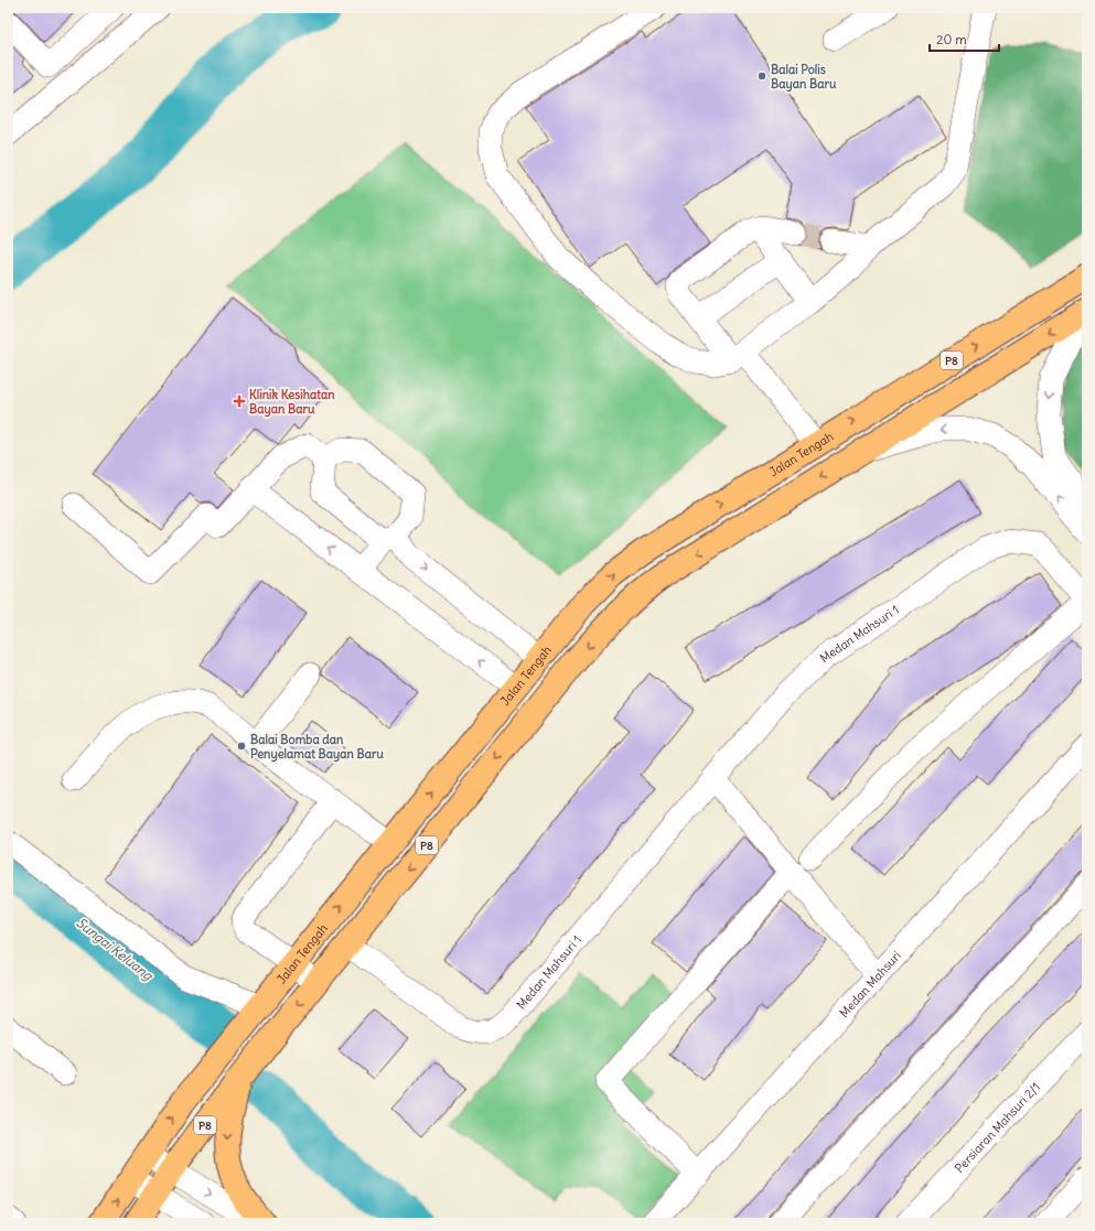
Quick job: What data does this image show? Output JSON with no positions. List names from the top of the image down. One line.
{"streets":{"main road":["P8","Jalan Tengah"],"street":["Medan Mahsuri 1","Medan Mahsuri","Persiaran Mahsuri 2/1"]},"crossings":[["P8","Medan Mahsuri 1"]],"water":["Sungai Keluang"],"places":{"other":["Balai Polis Bayan Baru","Balai Bomba dan Penyelamat Bayan Baru"],"health":["Klinik Kesihatan Bayan Baru"]},"scale_bar":"20 m"}
